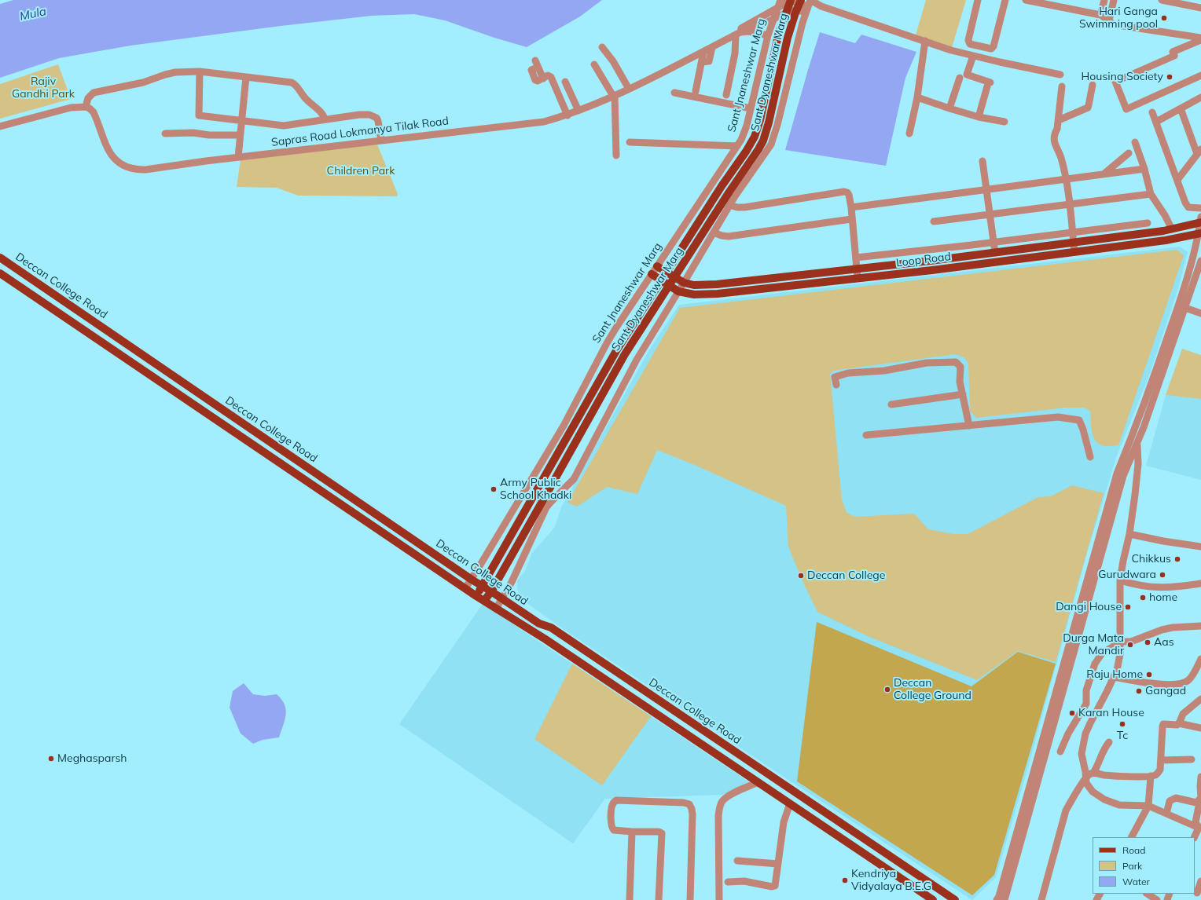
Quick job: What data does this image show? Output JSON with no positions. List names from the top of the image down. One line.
{"streets":{"main road":["Sant Dyaneshwar Marg","Loop Road","Deccan College Road"],"street":["Sant Jnaneshwar Marg","Sapras Road Lokmanya Tilak Road"]},"crossings":[["Sant Dyaneshwar Marg","Sapras Road Lokmanya Tilak Road"],["Sant Dyaneshwar Marg","Loop Road"],["Sant Dyaneshwar Marg","Deccan College Road"],["Sant Jnaneshwar Marg","Sapras Road Lokmanya Tilak Road"],["Sant Jnaneshwar Marg","Loop Road"],["Sant Jnaneshwar Marg","Deccan College Road"]],"water":["Mula"],"parks":["Rajiv Gandhi Park","Children Park"],"places":["Hari Ganga Swimming pool","Housing Society","Army Public School Khadki","Chikkus","Gurudwara","Deccan College","home","Dangi House","Aas","Durga Mata Mandir","Raju Home","Deccan College Ground","Gangad","Karan House","Tc","Meghasparsh","Kendriya Vidyalaya B.E.G"],"legend":["Road","Park","Water"]}
